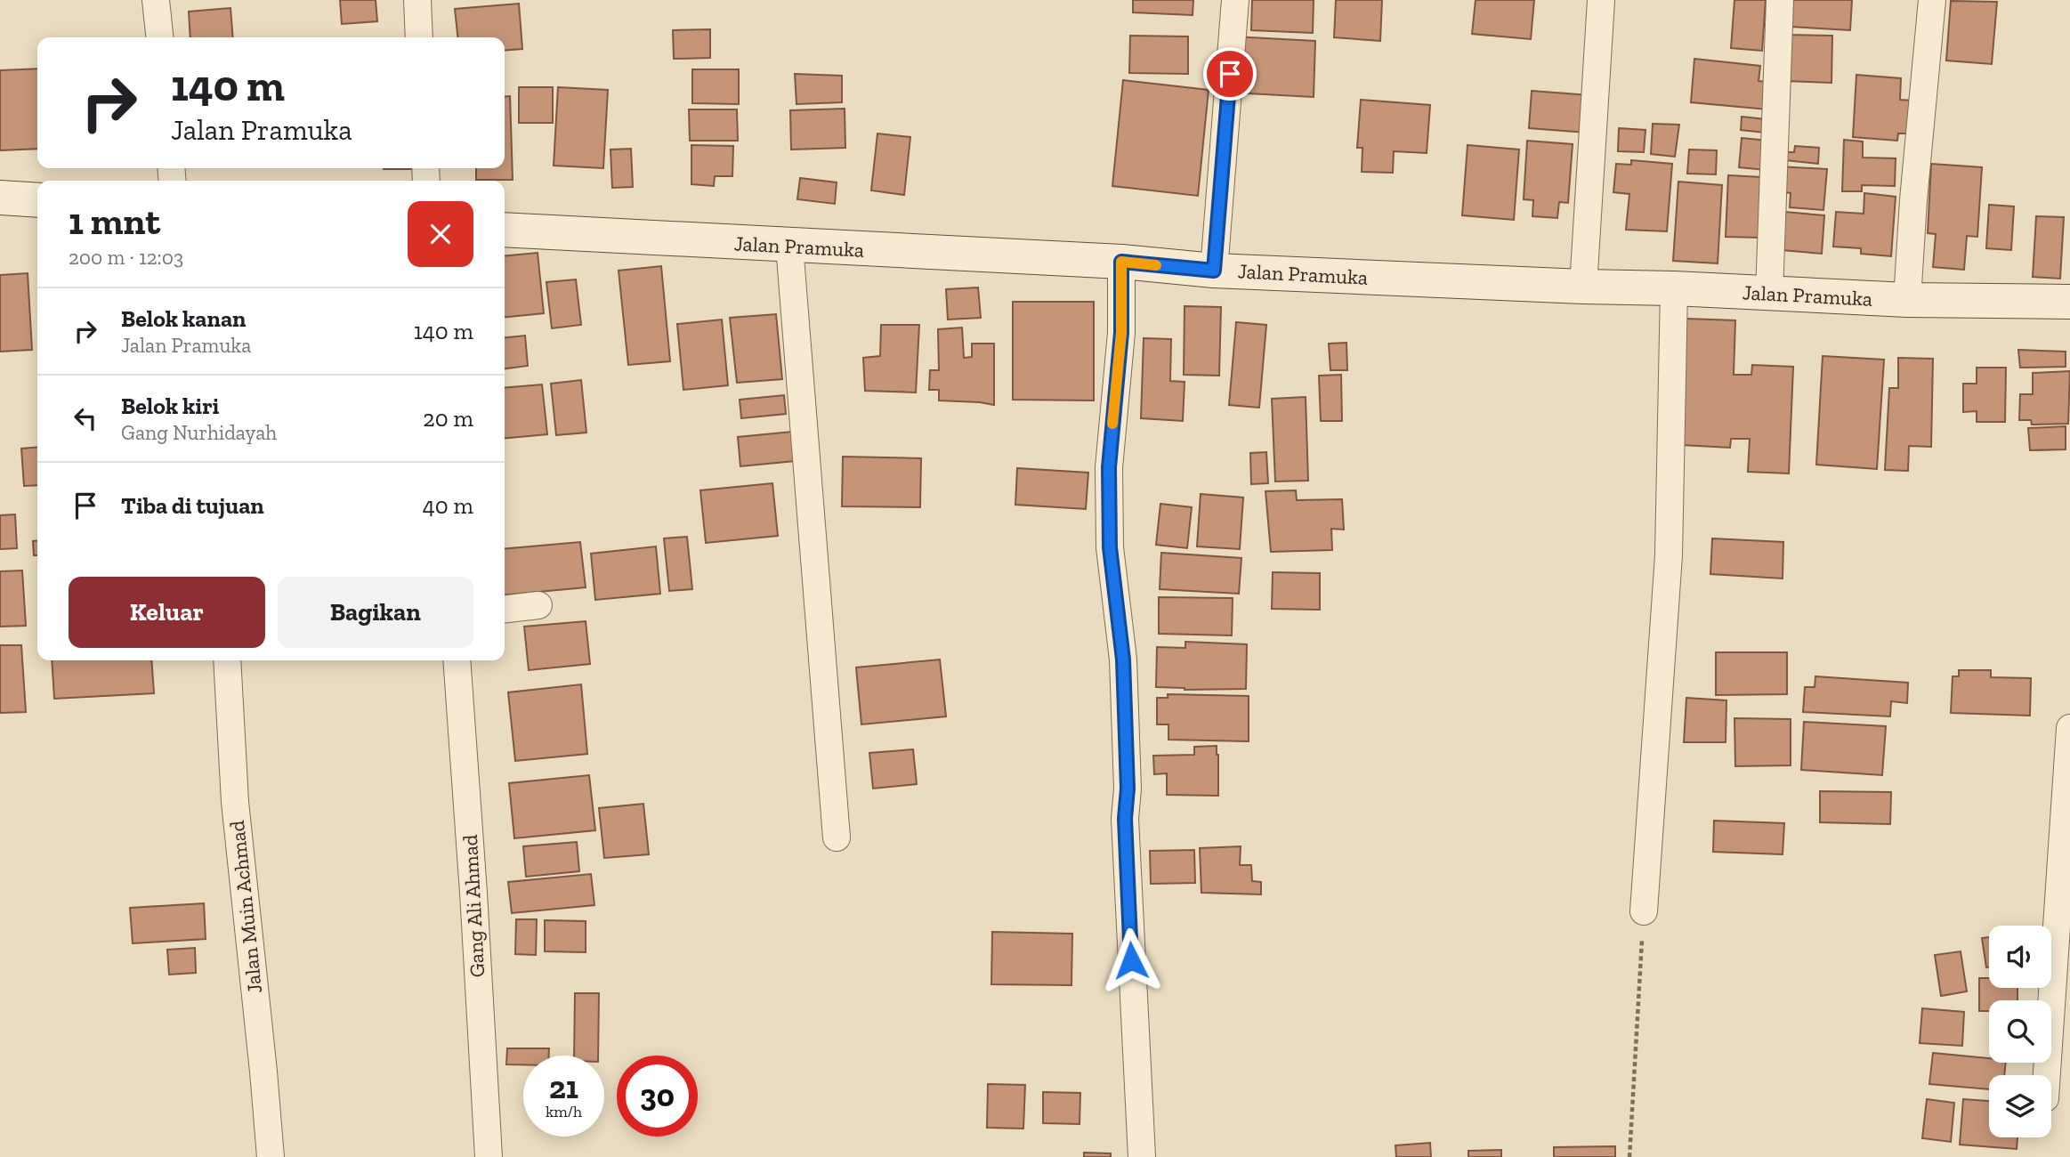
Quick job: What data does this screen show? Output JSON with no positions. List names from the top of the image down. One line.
{"streets":{"street":["Jalan Pramuka","Gang Ali Ahmad","Jalan Muin Achmad"]},"page":{"turn":["140 m","Jalan Pramuka"],"heading":["1 mnt","200 m · 12:03"],"list":[{"name":"Belok kanan","note":"Jalan Pramuka","value":"140 m"},{"name":"Belok kiri","note":"Gang Nurhidayah","value":"20 m"},{"name":"Tiba di tujuan","value":"40 m"}],"buttons":["Keluar","Bagikan"],"speed":"21 km/h","limit":"30"}}
